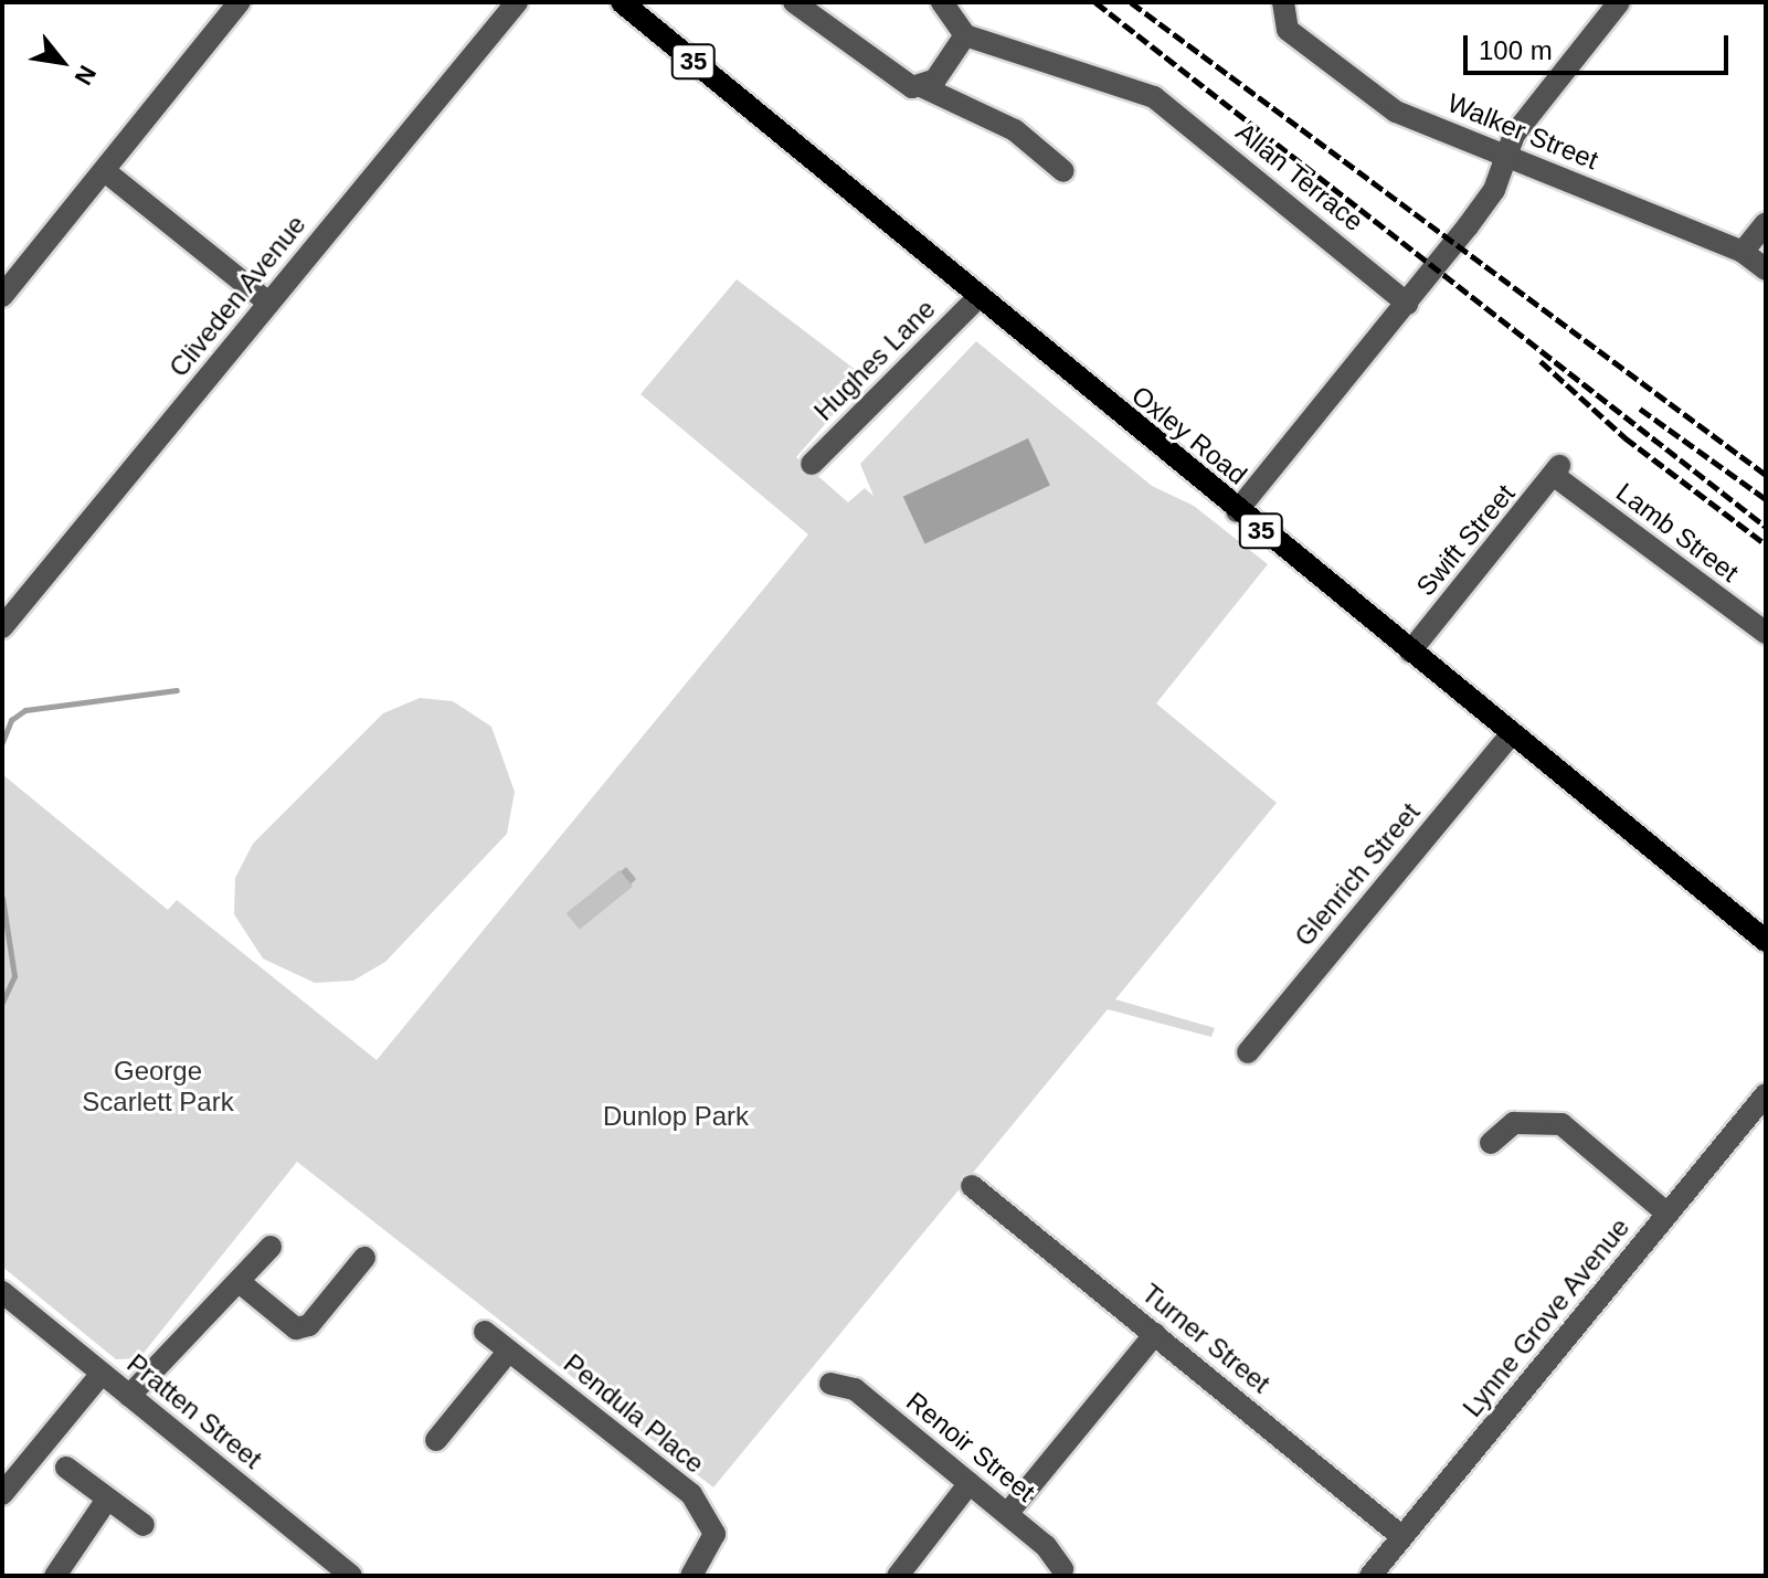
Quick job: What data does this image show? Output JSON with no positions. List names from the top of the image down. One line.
{"streets":{"main road":["35","Oxley Road"],"street":["Walker Street","Allan Terrace","Cliveden Avenue","Hughes Lane","Lamb Street","Swift Street","Glenrich Street","Lynne Grove Avenue","Turner Street","Pratten Street","Pendula Place","Renoir Street"]},"crossings":[["Hughes Lane","Oxley Road"],["Oxley Road","Swift Street"],["Oxley Road","Glenrich Street"],["Lamb Street","Swift Street"],["Lynne Grove Avenue","Turner Street"]],"parks":["George Scarlett Park","Dunlop Park"],"scale_bar":"100 m","north":"bottom right"}
